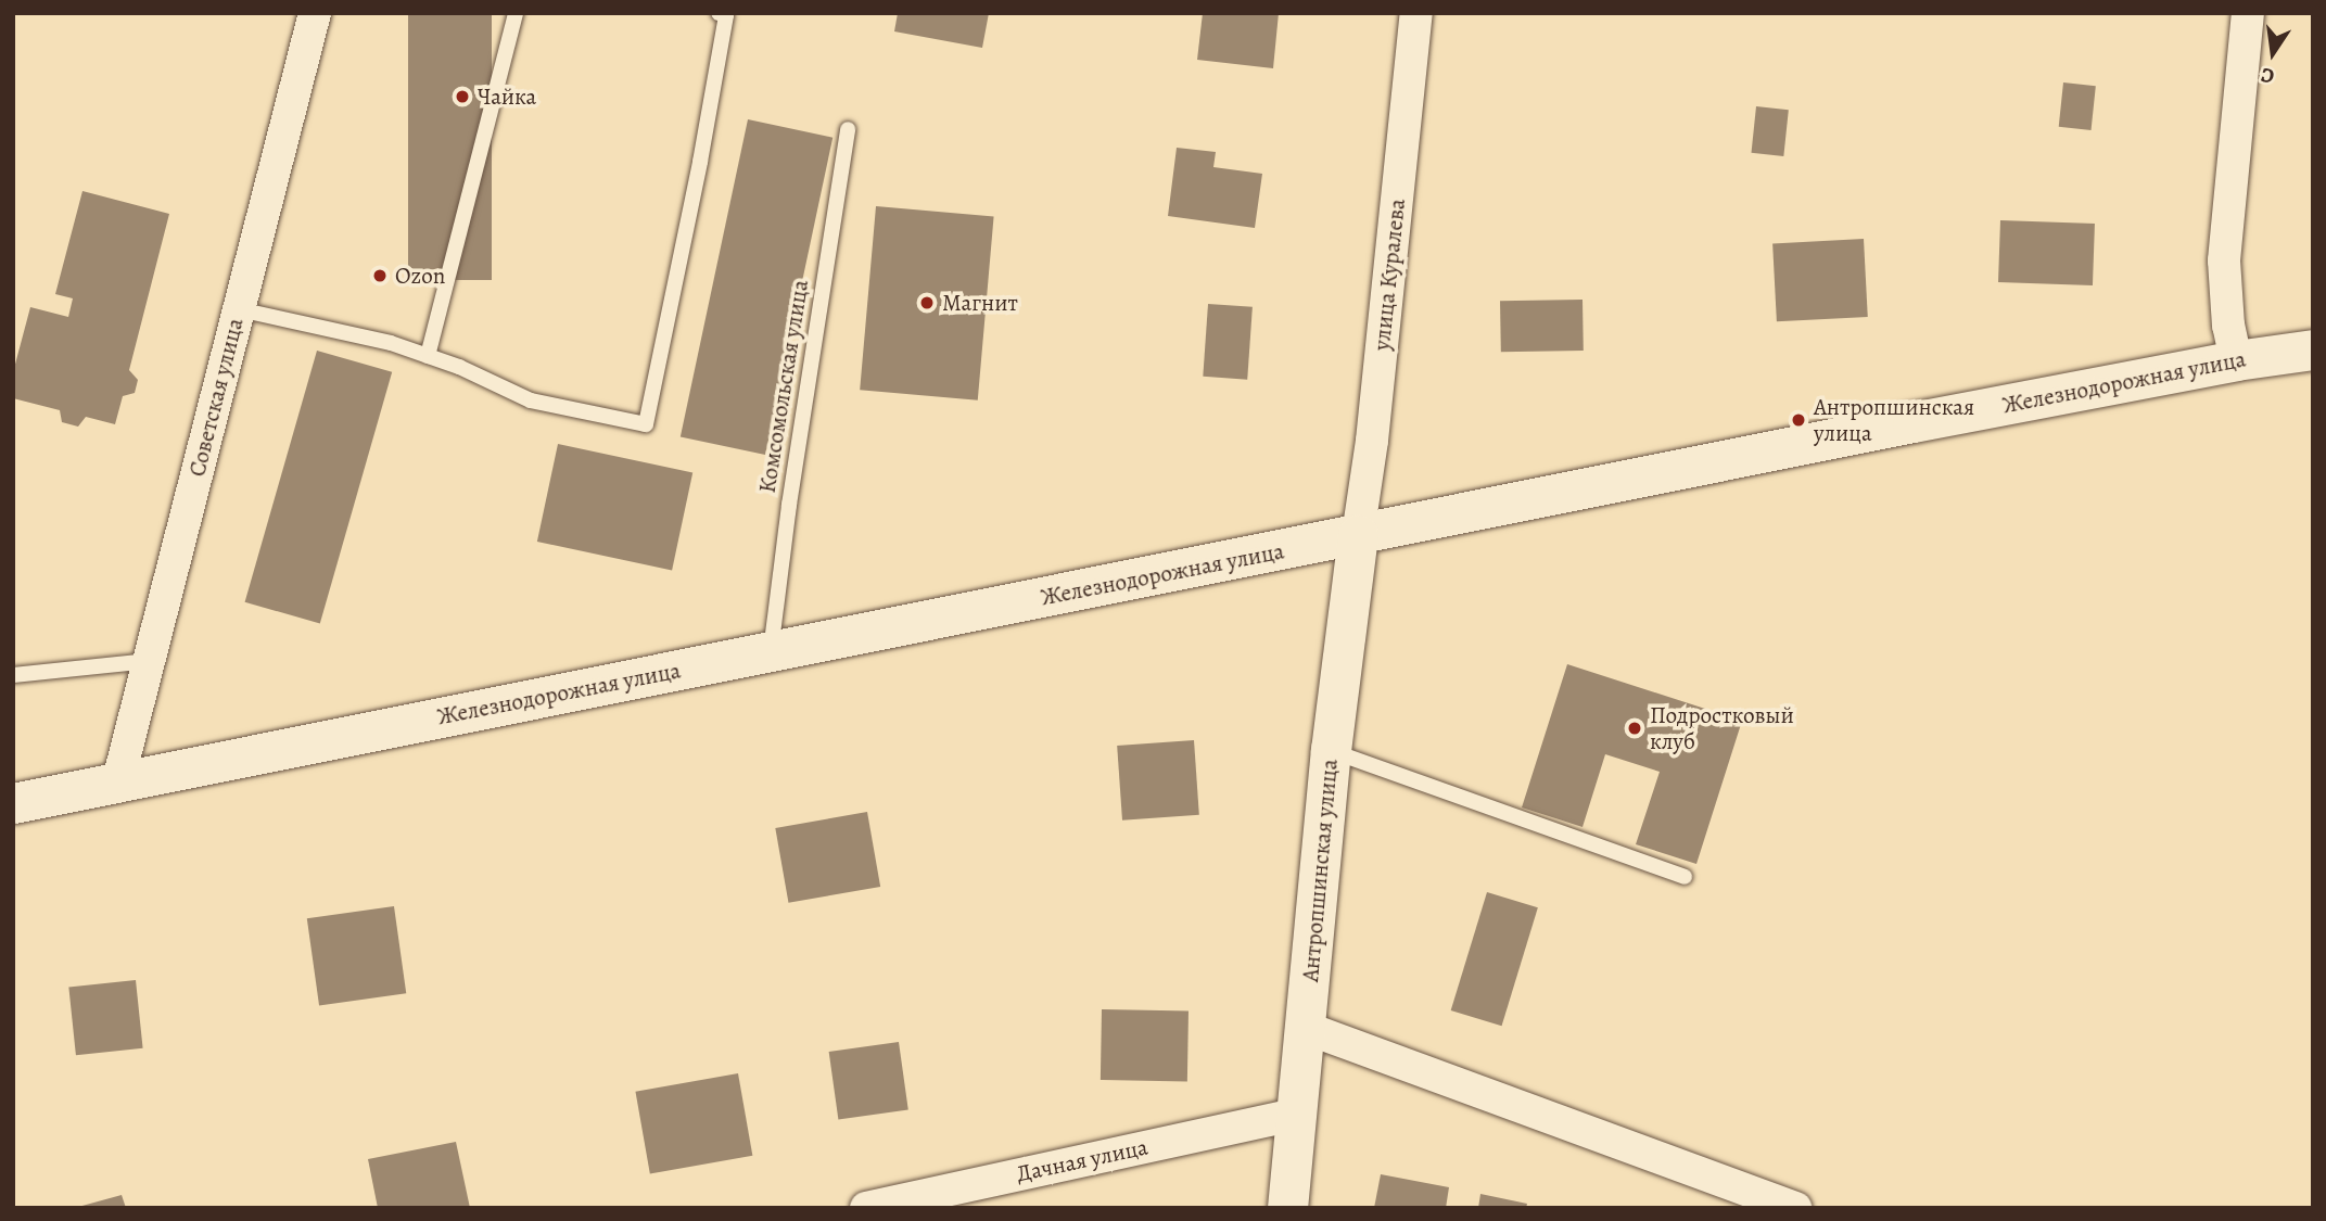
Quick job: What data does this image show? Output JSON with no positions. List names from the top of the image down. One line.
{"streets":{"street":["улица Куралева","Железнодорожная улица","Советская улица","Антропшинская улица","Дачная улица"],"lane":["Комсомольская улица"]},"crossings":[["улица Куралева","Железнодорожная улица"],["улица Куралева","Антропшинская улица"],["Железнодорожная улица","Комсомольская улица"],["Железнодорожная улица","Советская улица"],["Железнодорожная улица","Антропшинская улица"],["Антропшинская улица","Дачная улица"]],"places":["Чайка","Ozon","Магнит","Антропшинская улица","Подростковый клуб"],"north":"bottom"}
